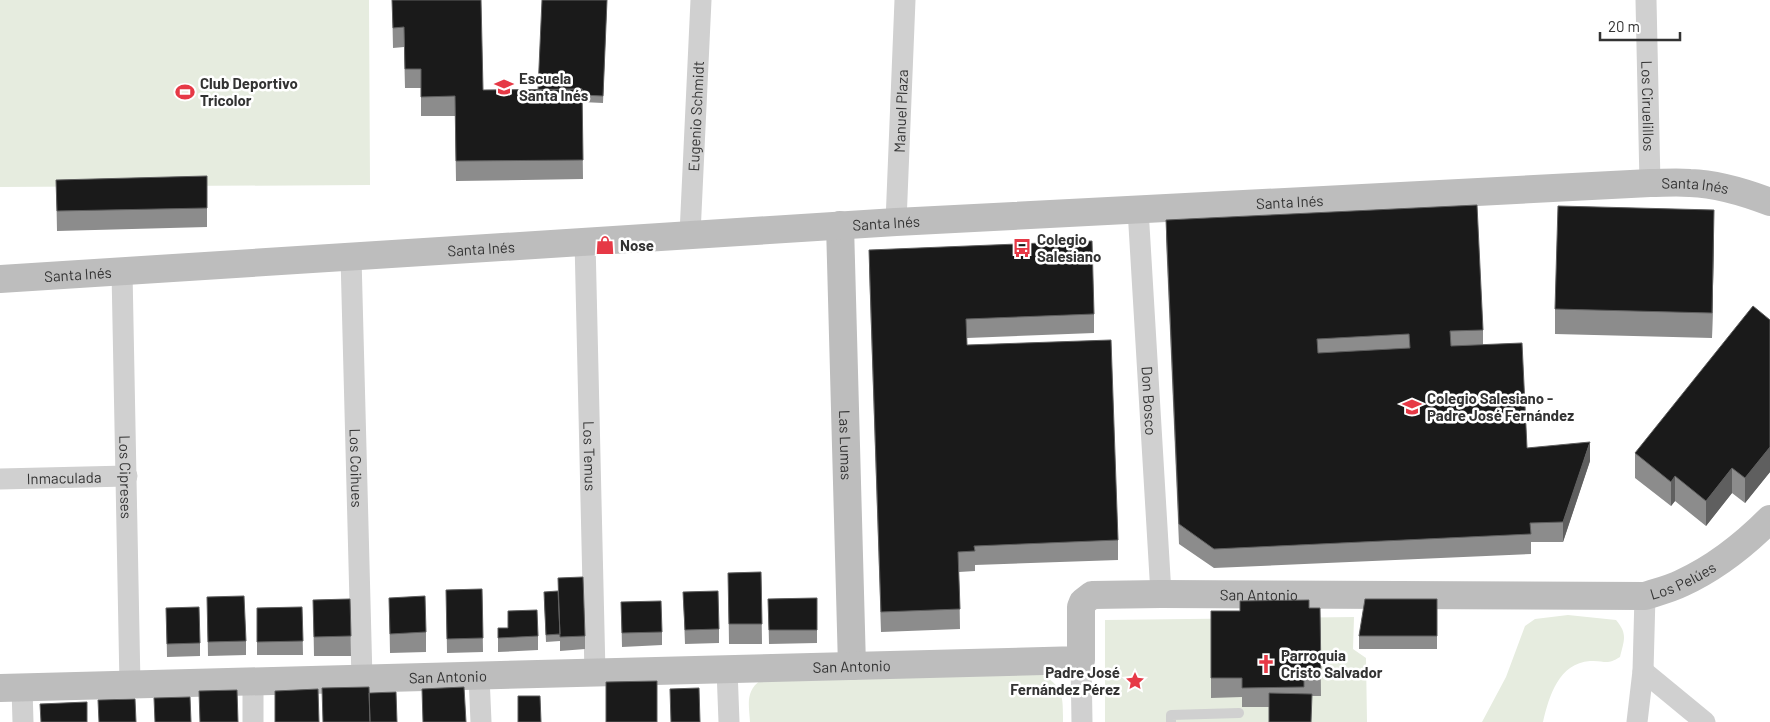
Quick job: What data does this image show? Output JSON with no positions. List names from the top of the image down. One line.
{"streets":{"main road":["Santa Inés","Las Lumas","Los Pelúes","San Antonio"],"street":["Los Ciruelillos","Manuel Plaza","Eugenio Schmidt","Don Bosco","Los Temus","Los Coihues","Inmaculada","Los Cipreses"]},"crossings":[["Los Ciruelillos","Santa Inés"],["Manuel Plaza","Santa Inés"],["Eugenio Schmidt","Santa Inés"],["Santa Inés","Don Bosco"],["Santa Inés","Las Lumas"],["Santa Inés","Los Temus"],["Santa Inés","Los Coihues"],["Santa Inés","Los Cipreses"],["Don Bosco","San Antonio"],["Las Lumas","San Antonio"],["Los Temus","San Antonio"],["Los Coihues","San Antonio"],["Inmaculada","Los Cipreses"],["Los Cipreses","San Antonio"],["Los Pelúes","San Antonio"]],"places":{"school or university":["Escuela Santa Inés","Colegio Salesiano - Padre José Fernández"],"sports":["Club Deportivo Tricolor"],"shop":["Nose"],"bus stop":["Colegio Salesiano"],"church":["Parroquia Cristo Salvador"],"place":["Padre José Fernández Pérez"]},"scale_bar":"20 m"}
